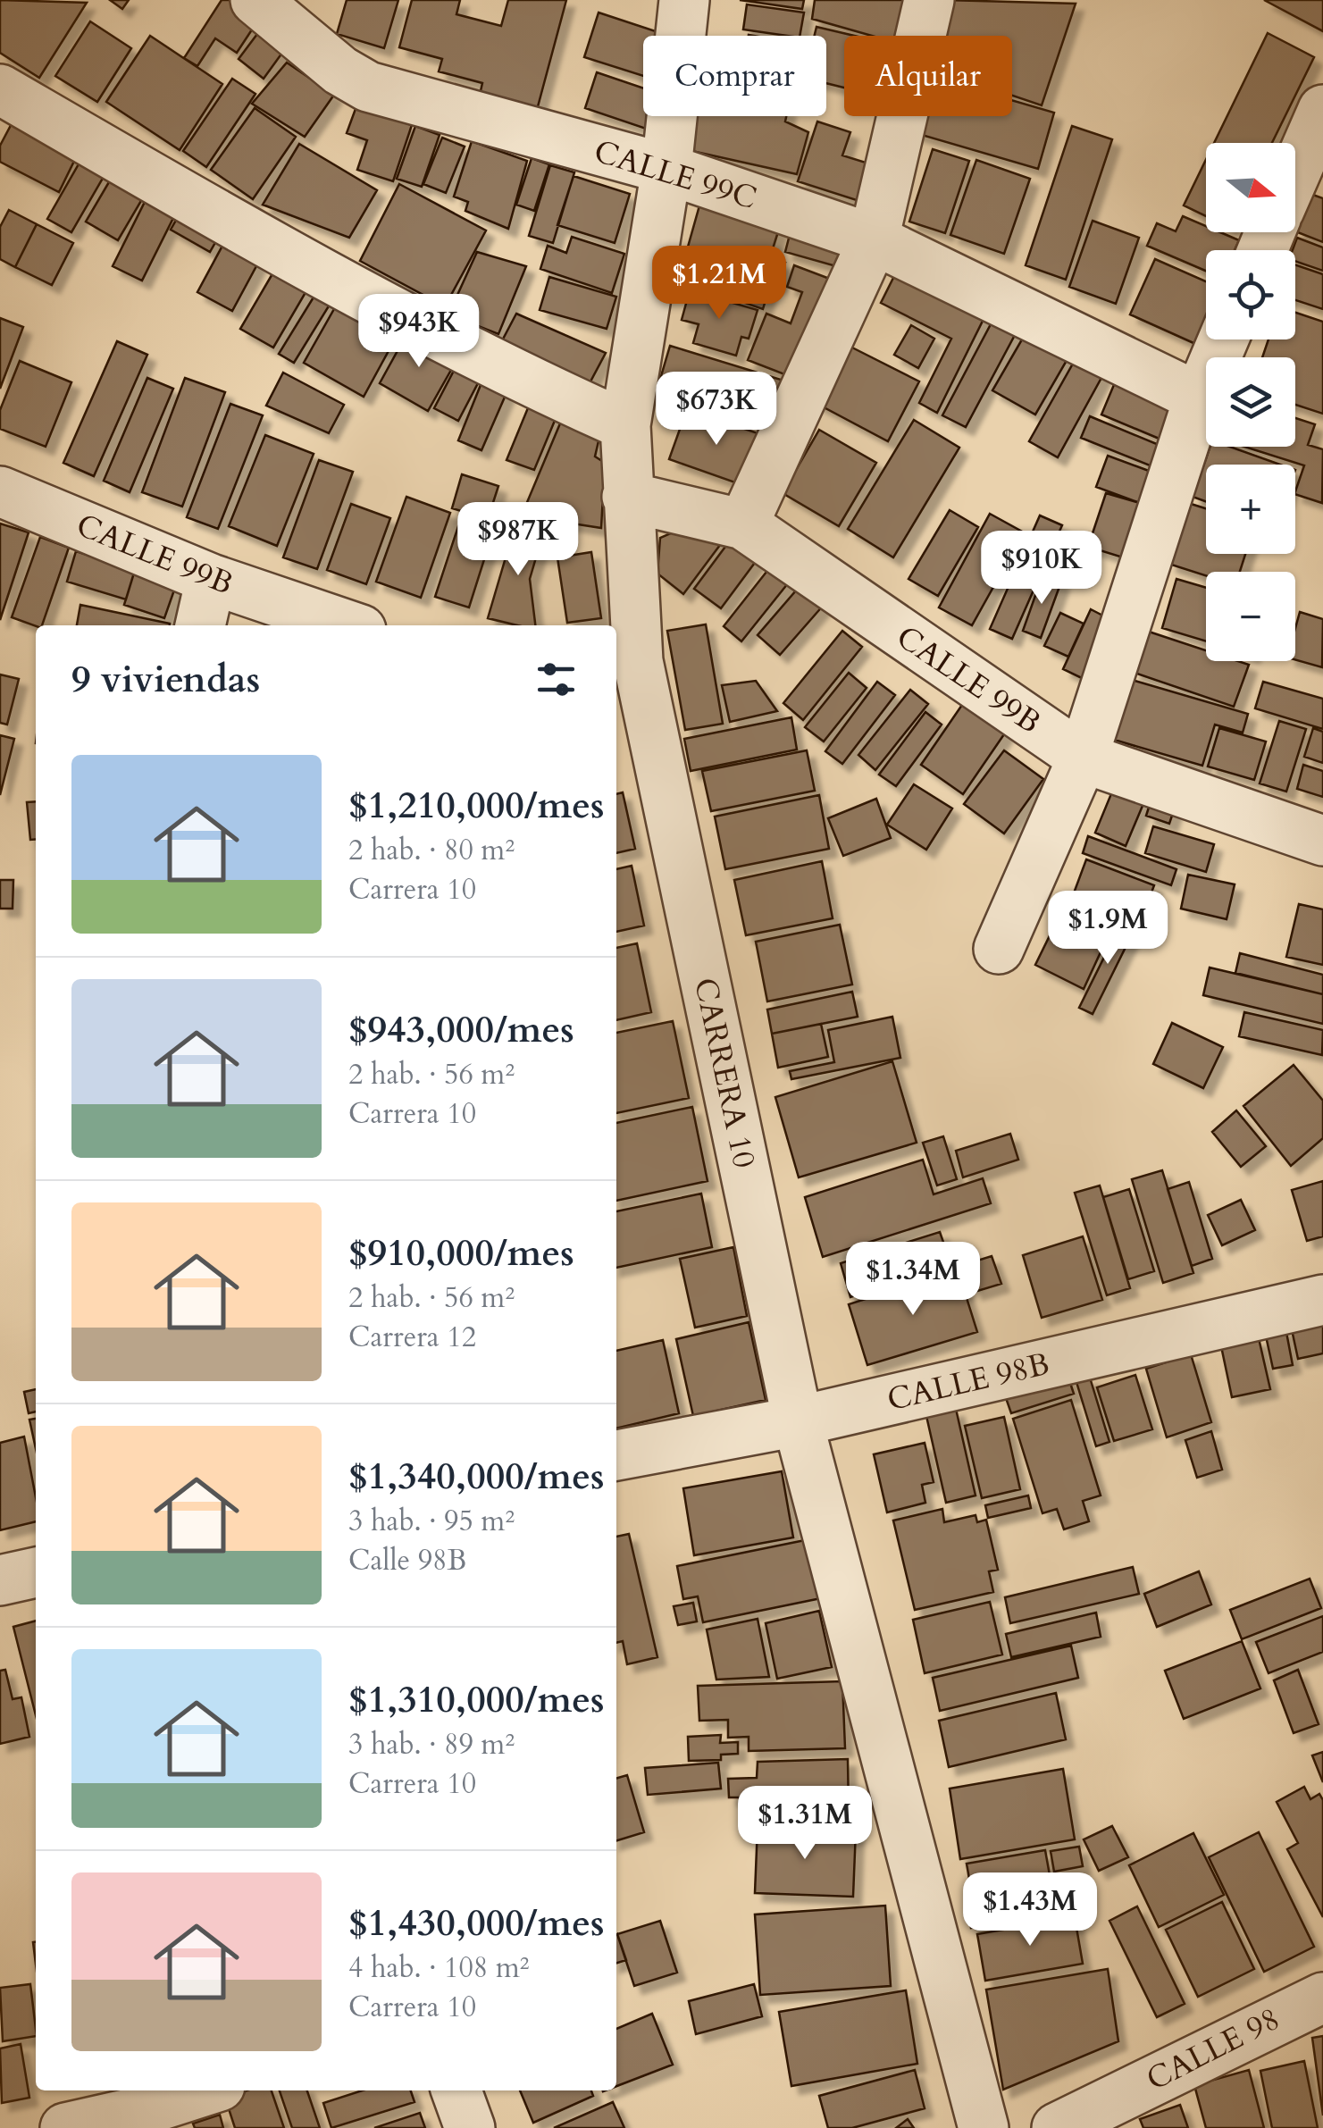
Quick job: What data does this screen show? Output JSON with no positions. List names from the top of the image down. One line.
{"streets":{"street":["CALLE 99C","CALLE 99B","CARRERA 10","CALLE 98B","CALLE 98"]},"crossings":[["CALLE 99C","CARRERA 10"],["CALLE 99B","CARRERA 10"],["CARRERA 10","CALLE 98B"]],"north":"right","page":{"chip":["Comprar","Alquilar"],"map_buttons":["+","−"],"price":["$1.21M","$943K","$673K","$987K","$910K","$1.9M","$1.34M","$1.31M","$1.43M"],"heading":"9 viviendas","list":[{"name":"$1,210,000/mes","note":"2 hab. · 80 m² · Carrera 10"},{"name":"$943,000/mes","note":"2 hab. · 56 m² · Carrera 10"},{"name":"$910,000/mes","note":"2 hab. · 56 m² · Carrera 12"},{"name":"$1,340,000/mes","note":"3 hab. · 95 m² · Calle 98B"},{"name":"$1,310,000/mes","note":"3 hab. · 89 m² · Carrera 10"},{"name":"$1,430,000/mes","note":"4 hab. · 108 m² · Carrera 10"}]}}
